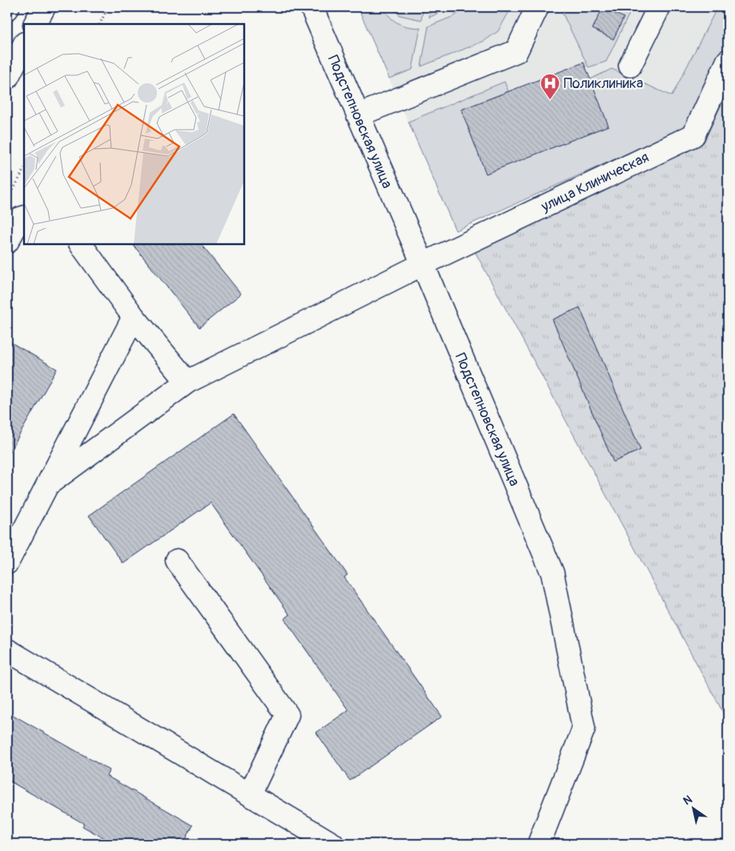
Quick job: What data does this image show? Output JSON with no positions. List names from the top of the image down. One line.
{"streets":{"street":["Подстепновская улица","улица Клиническая"]},"crossings":[["Подстепновская улица","улица Клиническая"]],"places":{"hospital":["Поликлиника"]},"north":"top left"}
